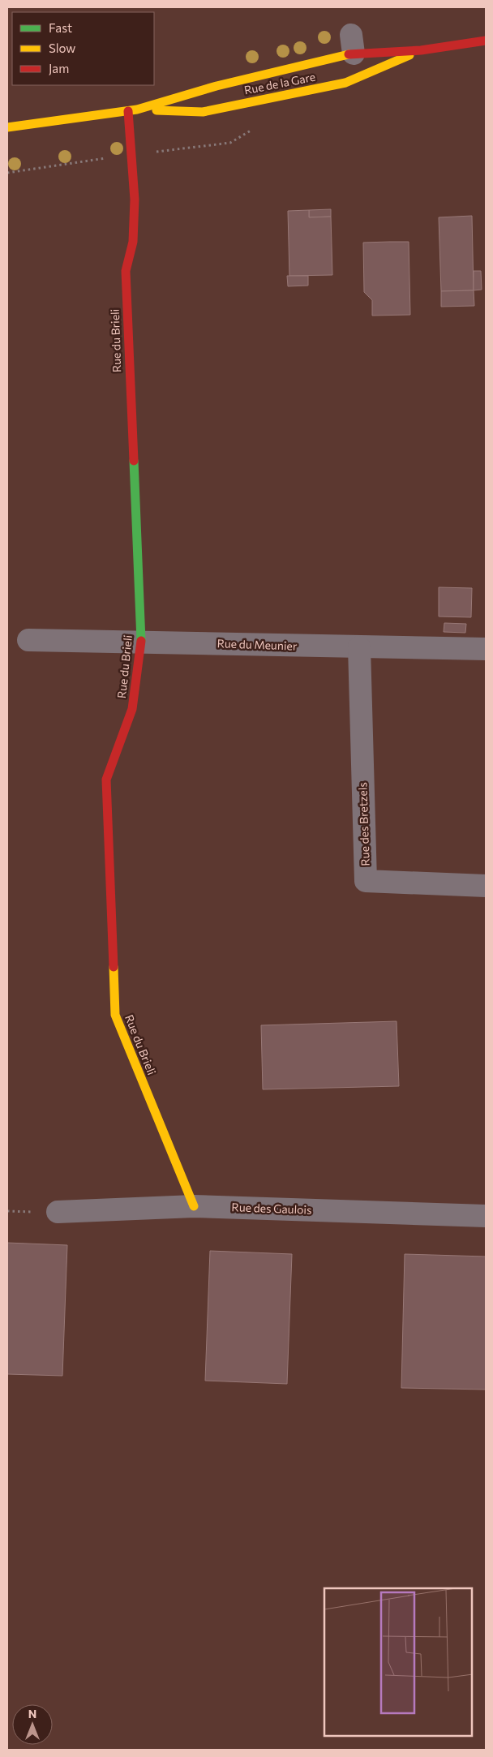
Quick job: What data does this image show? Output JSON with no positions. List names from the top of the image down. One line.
{"streets":{"street":["Rue de la Gare","Rue du Brieli","Rue du Meunier","Rue des Bretzels","Rue des Gaulois"]},"crossings":[["Rue de la Gare","Rue du Brieli"],["Rue du Brieli","Rue du Meunier"],["Rue du Brieli","Rue des Gaulois"],["Rue du Meunier","Rue des Bretzels"]],"legend":["Fast","Slow","Jam"],"north":"top"}
